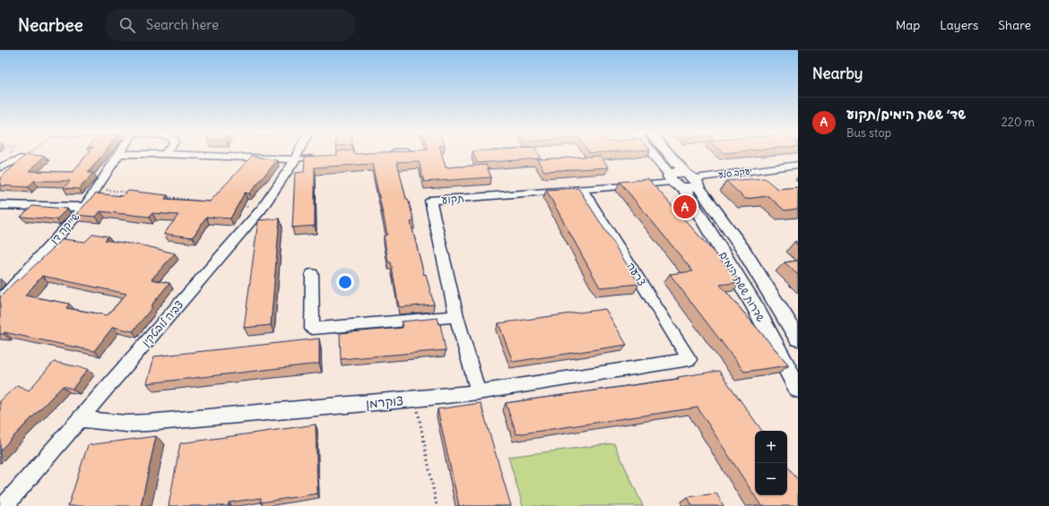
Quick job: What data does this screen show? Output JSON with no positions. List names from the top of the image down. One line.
{"streets":{"street":["יעקב סלע","תקוע","שייקה דן","צרעה","שדרות ששת הימים","צביה לובטקין","צוקרמן"]},"crossings":[["יעקב סלע","תקוע"],["יעקב סלע","שדרות ששת הימים"],["תקוע","צרעה"],["תקוע","שדרות ששת הימים"],["תקוע","צוקרמן"],["צרעה","צוקרמן"],["צביה לובטקין","צוקרמן"]],"page":{"header":"Nearbee","search":"Search here","nav":["Map","Layers","Share"],"heading":"Nearby","list":[{"mark":"A","name":"שד׳ ששת הימים/תקוע","note":"Bus stop","value":"220 m"}],"pins":"A","map_buttons":["+","−"]}}
